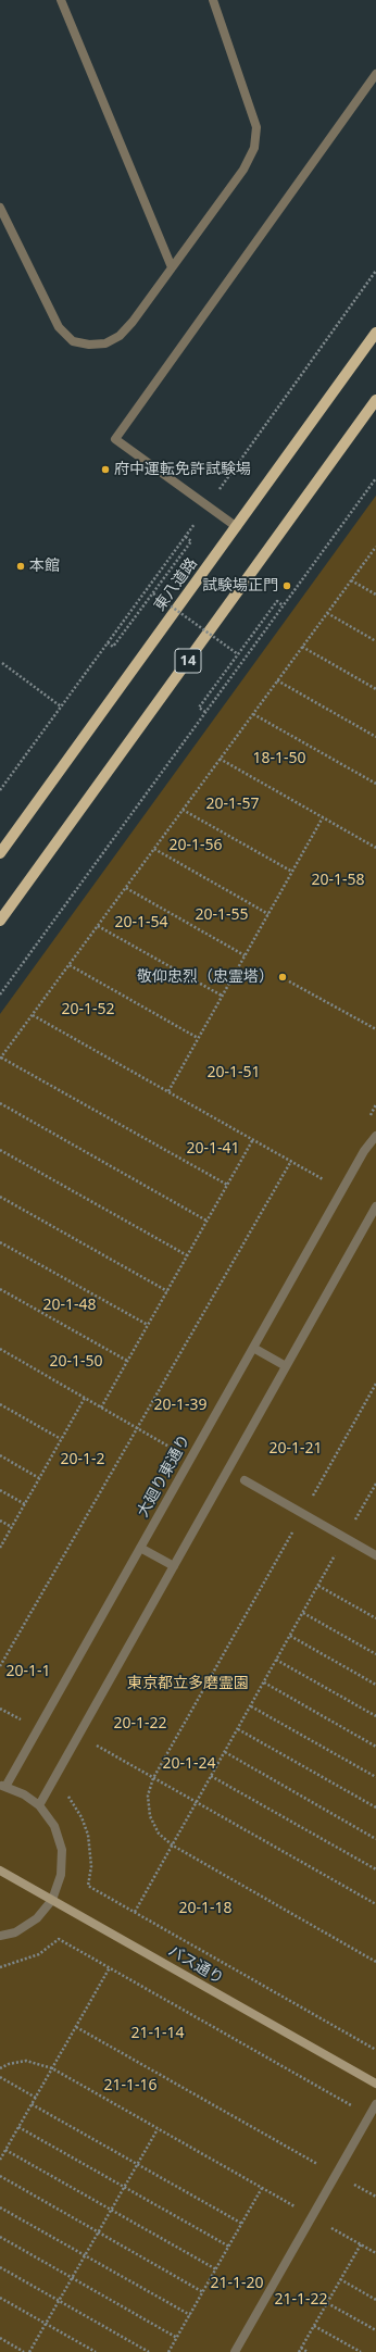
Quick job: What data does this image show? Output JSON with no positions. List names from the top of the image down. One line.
{"streets":{"main road":["東八道路","14"],"street":["バス通り"],"lane":["大廻り東通り"]},"parks":["18-1-50","20-1-57","20-1-56","20-1-58","20-1-55","20-1-54","20-1-52","20-1-51","20-1-41","20-1-48","20-1-50","20-1-39","20-1-21","20-1-2","20-1-1","東京都立多磨霊園","20-1-22","20-1-24","20-1-18","21-1-14","21-1-16","21-1-20","21-1-22"],"places":["府中運転免許試験場","本館","試験場正門","敬仰忠烈（忠霊塔）"]}
